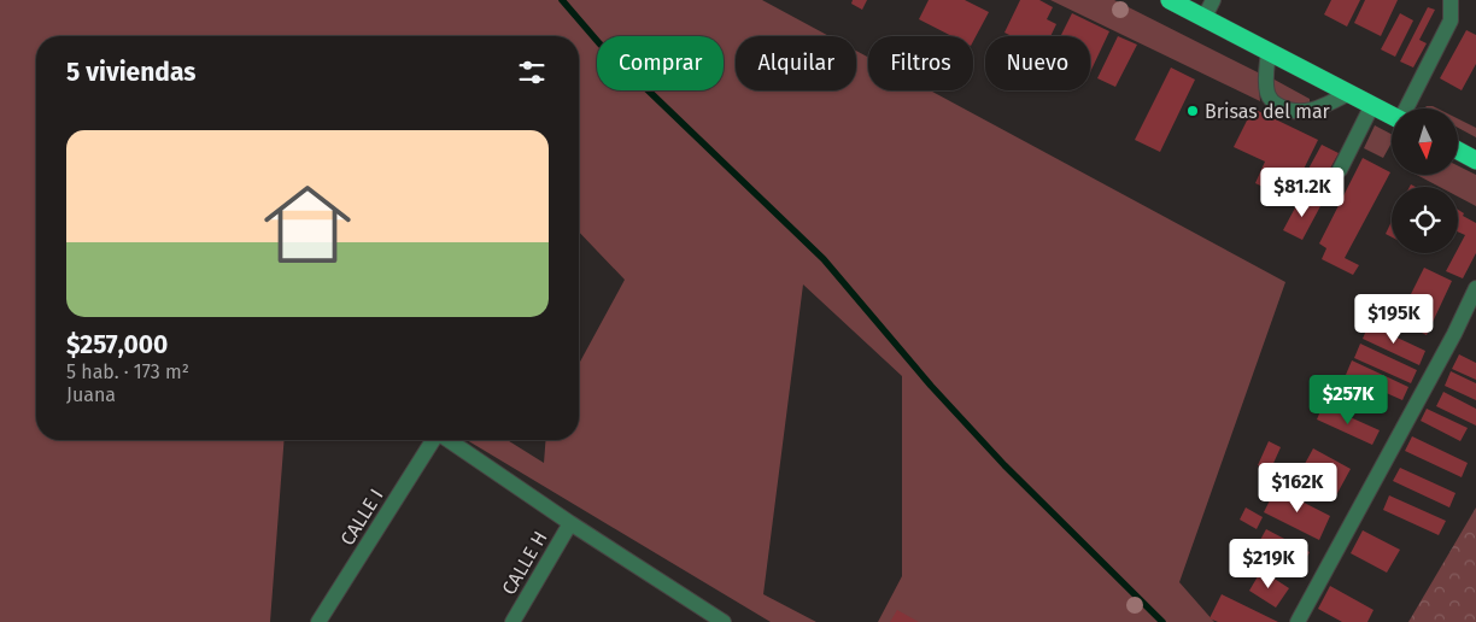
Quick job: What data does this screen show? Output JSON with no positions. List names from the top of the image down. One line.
{"streets":{"street":["CALLE I","CALLE H"]},"places":["Brisas del mar"],"north":"bottom","page":{"chip":["Comprar","Alquilar","Filtros","Nuevo"],"heading":"5 viviendas","list":[{"name":"$257,000","note":"5 hab. · 173 m² · Juana"}],"price":["$81.2K","$195K","$257K","$162K","$219K"]}}
